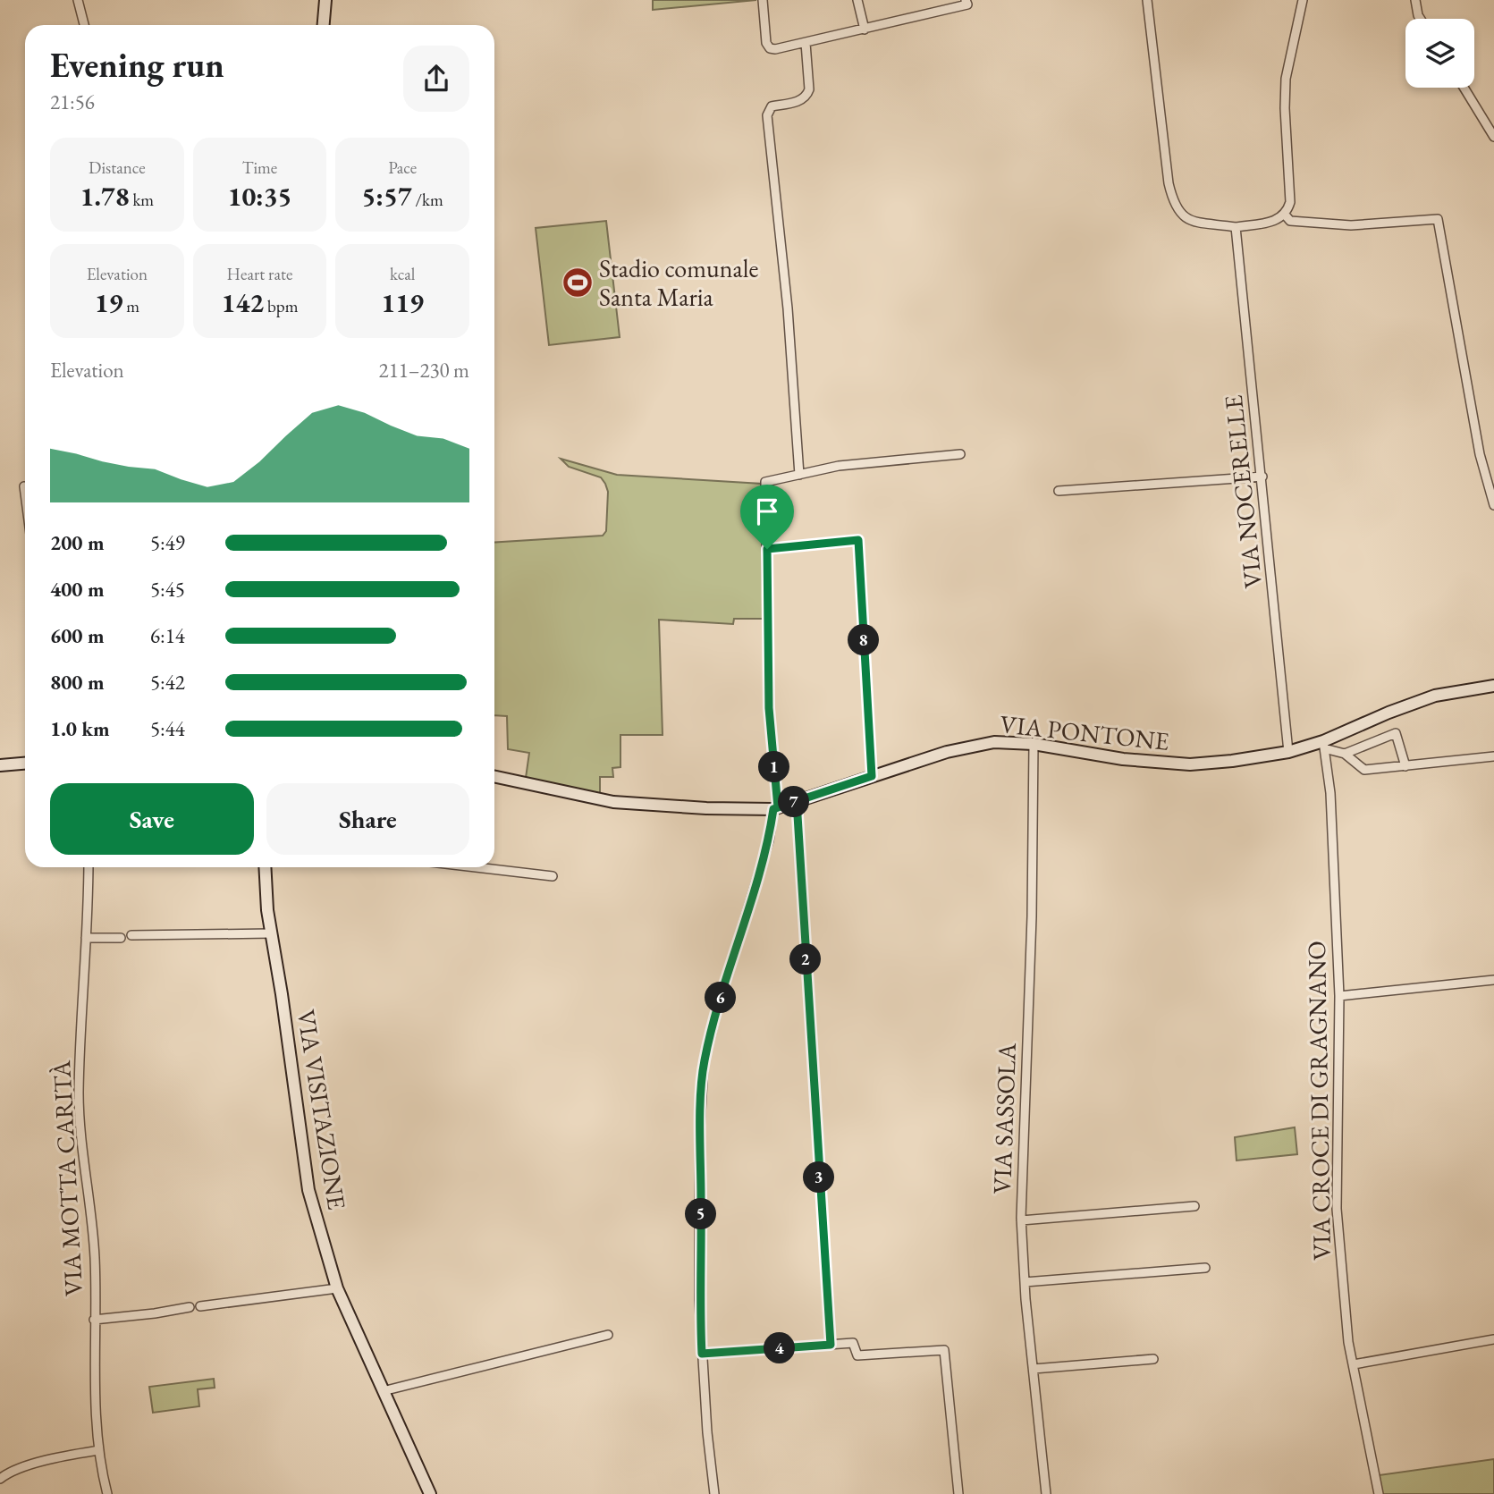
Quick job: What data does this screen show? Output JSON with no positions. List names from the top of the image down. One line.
{"streets":{"street":["VIA NOCERELLE","VIA PONTONE","VIA CROCE DI GRAGNANO","VIA VISITAZIONE","VIA SASSOLA","VIA MOTTA CARITÀ"]},"crossings":[["VIA NOCERELLE","VIA PONTONE"],["VIA PONTONE","VIA CROCE DI GRAGNANO"],["VIA PONTONE","VIA SASSOLA"]],"places":{"sports":["Stadio comunale Santa Maria"]},"page":{"heading":["Evening run","21:56"],"stats":[["Distance","1.78 km"],["Time","10:35"],["Pace","5:57 /km"],["Elevation","19 m"],["Heart rate","142 bpm"],["kcal","119"]],"chart":["Elevation","211–230 m"],"list":[{"name":"200 m","note":"5:49"},{"name":"400 m","note":"5:45"},{"name":"600 m","note":"6:14"},{"name":"800 m","note":"5:42"},{"name":"1.0 km","note":"5:44"}],"pins":["8","1","7","2","6","3","5","4"],"buttons":["Save","Share"]}}
